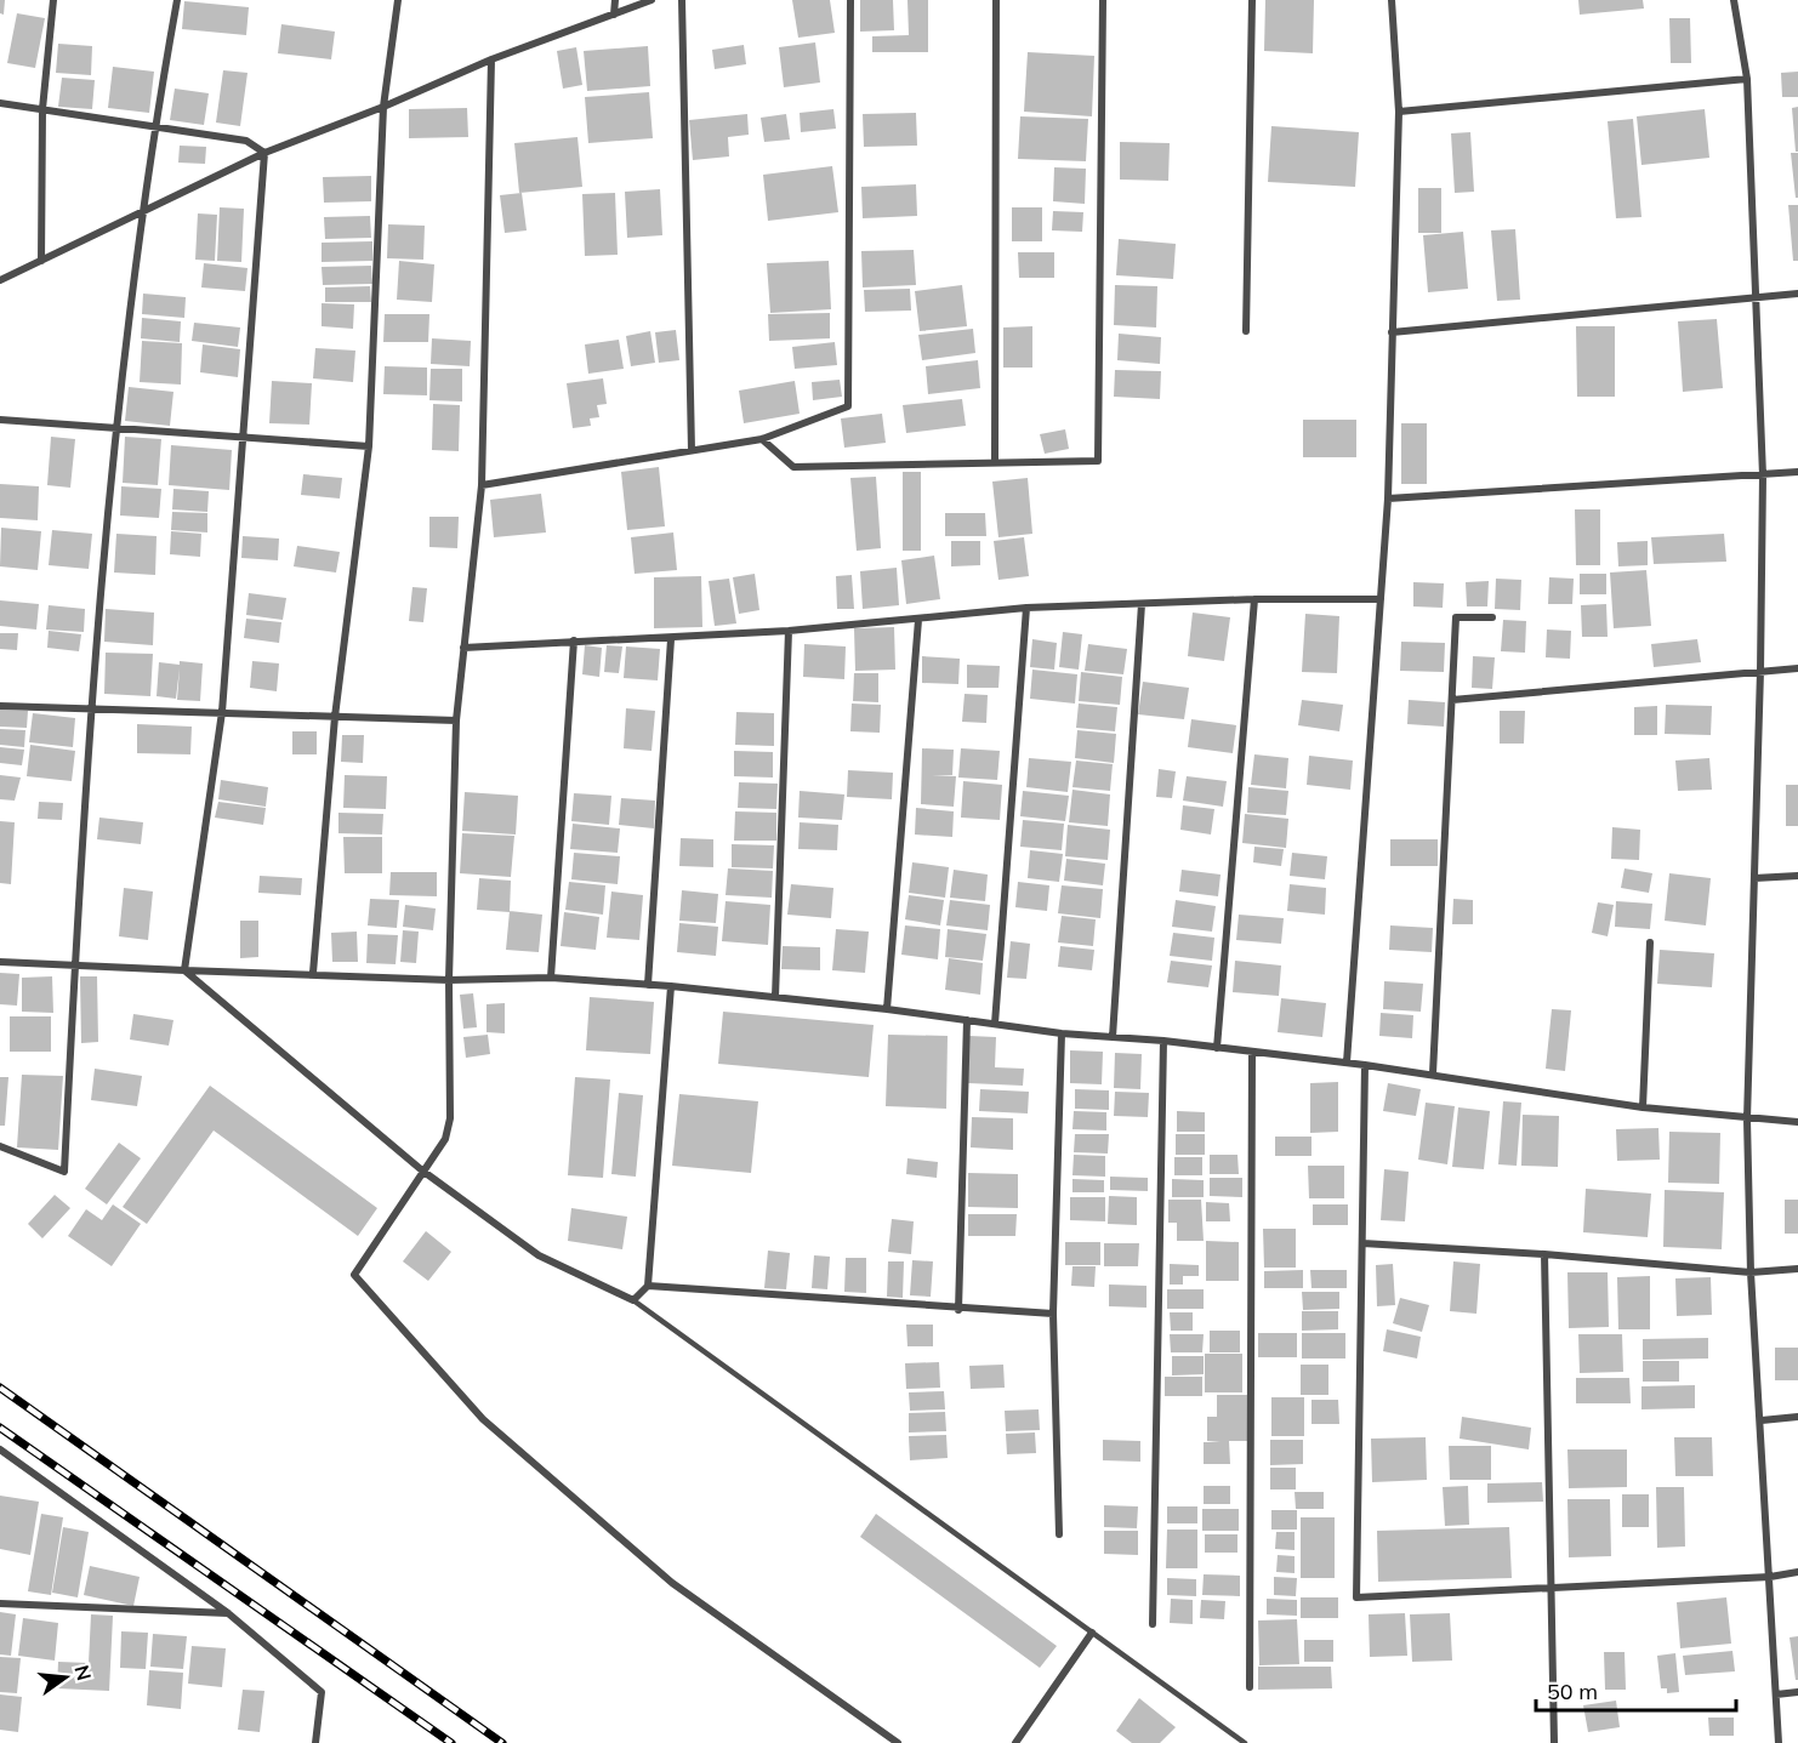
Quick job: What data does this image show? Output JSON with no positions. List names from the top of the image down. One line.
{"scale_bar":"50 m","north":"right"}
